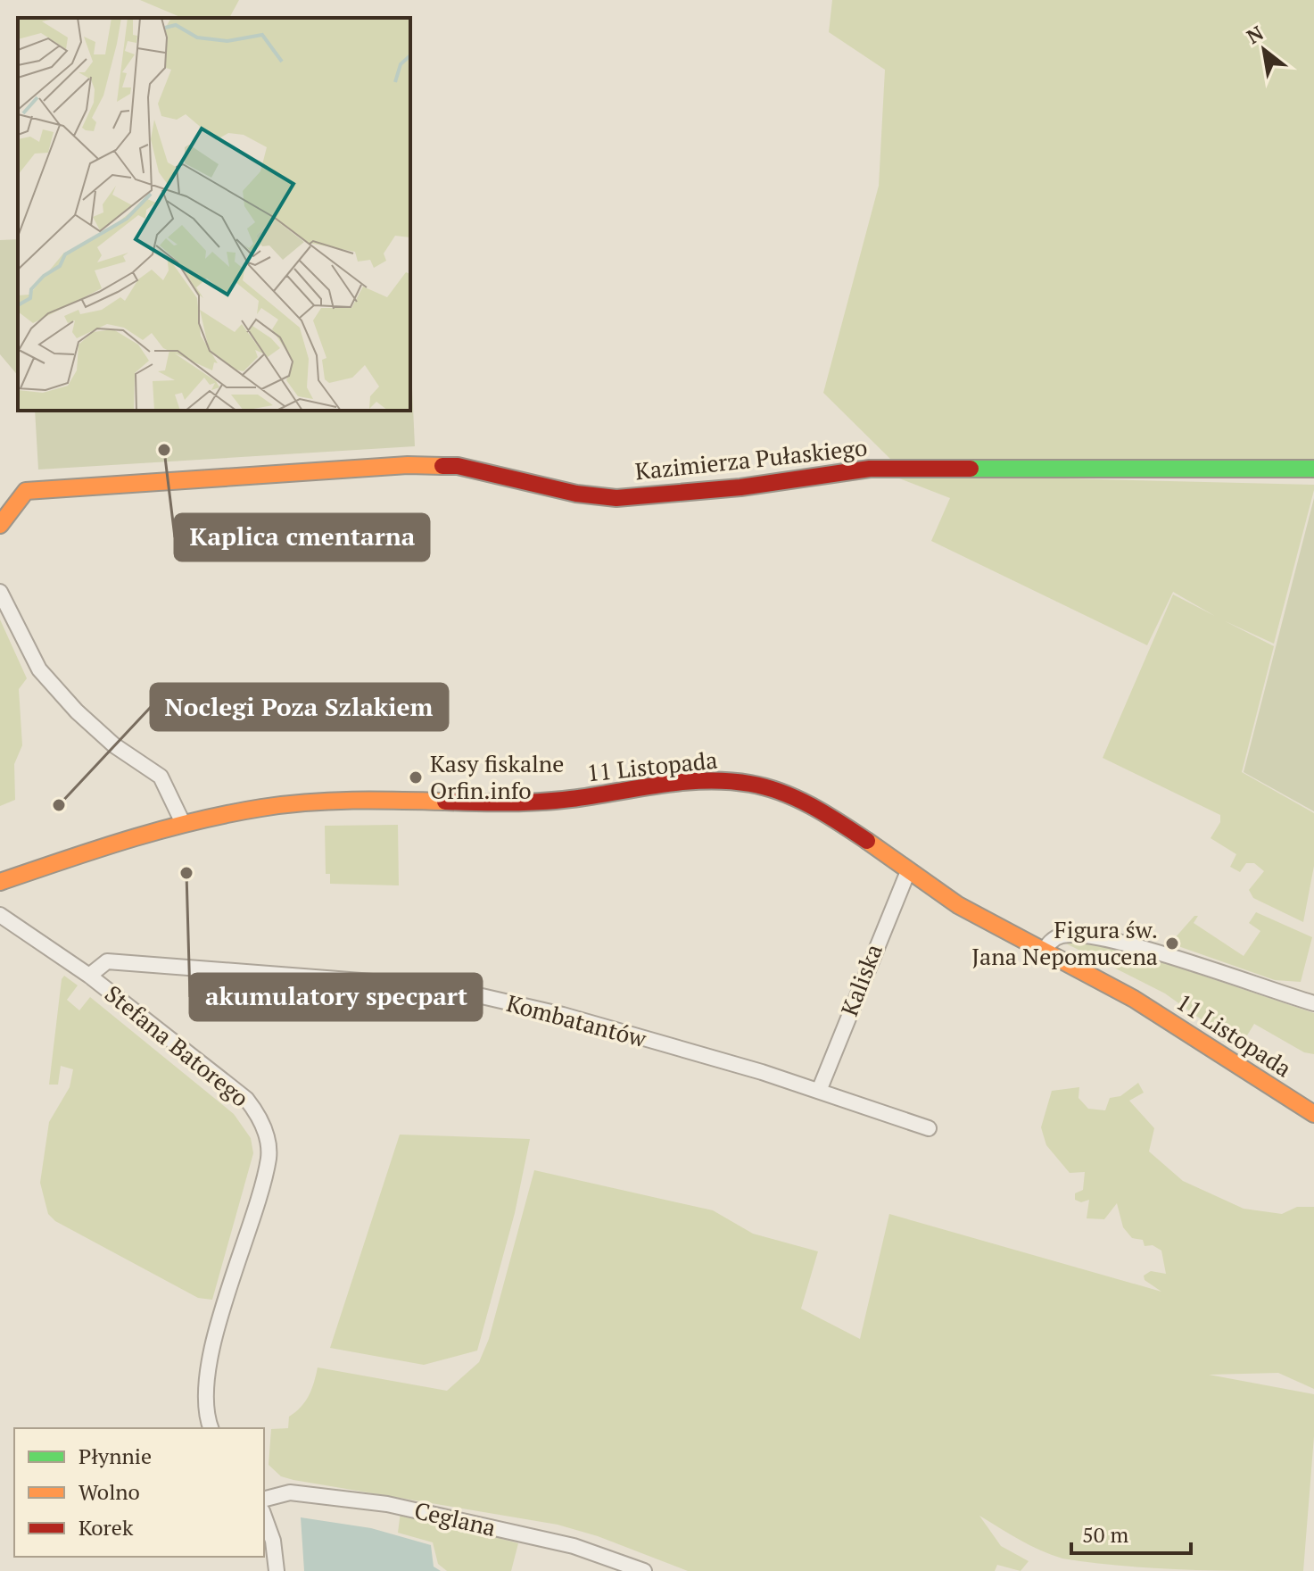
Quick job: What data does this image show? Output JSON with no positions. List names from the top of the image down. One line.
{"streets":{"main road":["Kazimierza Pułaskiego","11 Listopada"],"street":["Kaliska","Kombatantów","Stefana Batorego","Ceglana"]},"crossings":[["11 Listopada","Kaliska"],["Kaliska","Kombatantów"],["Kombatantów","Stefana Batorego"]],"places":["Kaplica cmentarna","Kasy fiskalne Orfin.info","Noclegi Poza Szlakiem","akumulatory specpart","Figura św. Jana Nepomucena"],"legend":["Płynnie","Wolno","Korek"],"scale_bar":"50 m","north":"top left"}
